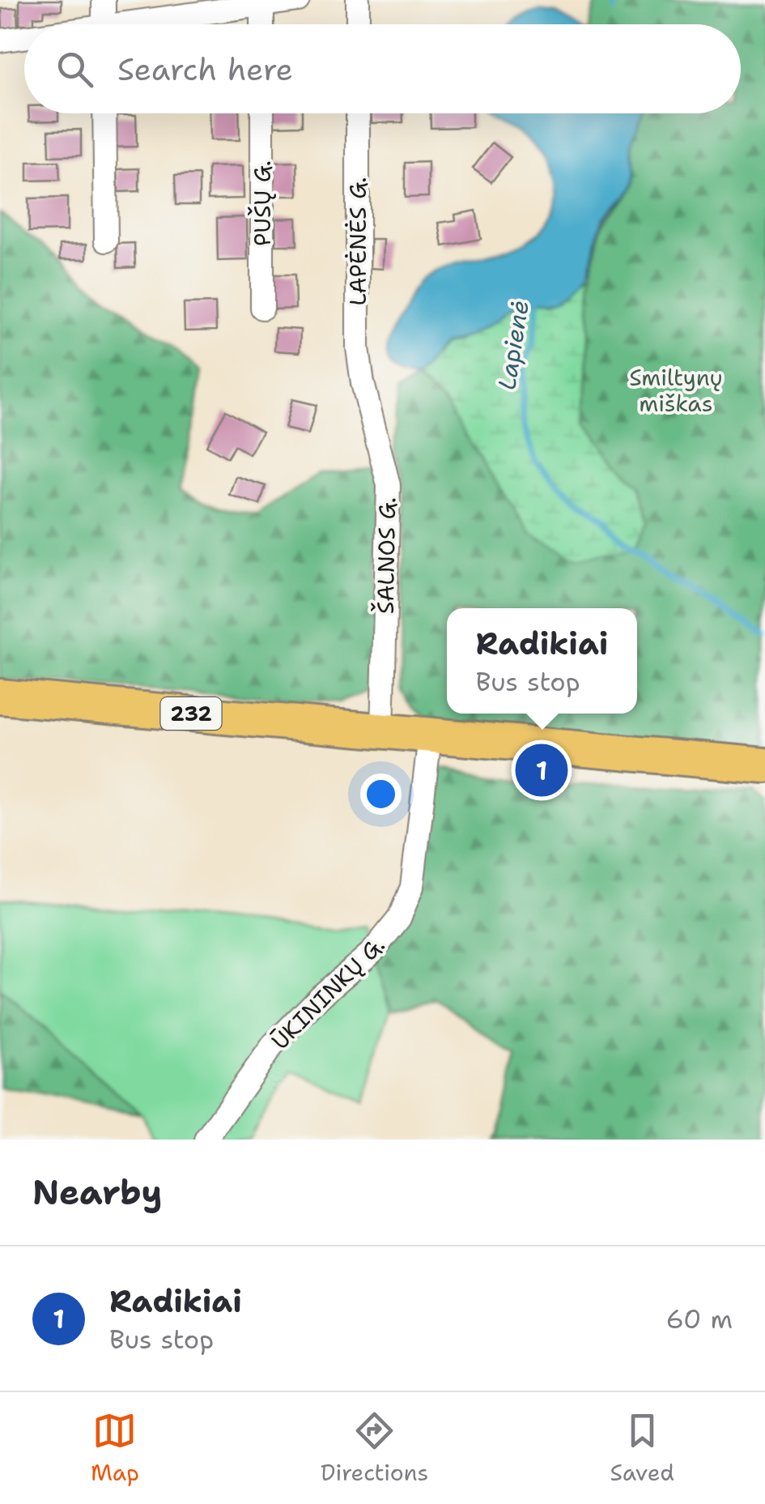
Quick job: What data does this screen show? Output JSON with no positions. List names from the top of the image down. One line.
{"streets":{"main road":["232"],"street":["PUŠŲ G.","LAPĖNĖS G.","ŠALNOS G.","ŪKININKŲ G."]},"crossings":[["LAPĖNĖS G.","ŠALNOS G."],["ŠALNOS G.","232"],["232","ŪKININKŲ G."]],"water":["Lapienė"],"parks":["Smiltynų miškas"],"page":{"search":"Search here","popup":["Radikiai","Bus stop"],"pins":"1","heading":"Nearby","list":[{"mark":"1","name":"Radikiai","note":"Bus stop","value":"60 m"}],"nav":["Map","Directions","Saved"]}}
